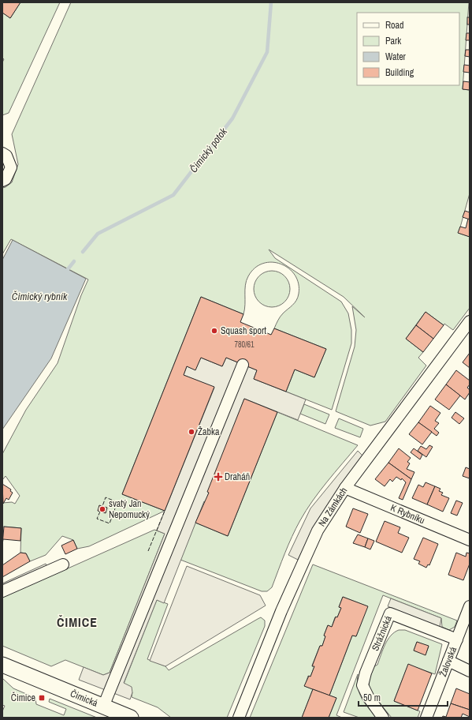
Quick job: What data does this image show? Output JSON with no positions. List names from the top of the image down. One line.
{"streets":{"street":["Na Zámkách","K Rybníku","Strážnická","Žalovská","Čimická"]},"crossings":[["Na Zámkách","K Rybníku"],["Strážnická","Žalovská"]],"districts":["ČIMICE"],"water":["Čimický potok","Čimický rybník"],"places":{"other":["Squash sport","Žabka","svatý Jan Nepomucký"],"health":["Draháň"],"transit":["Čimice"]},"house_numbers":["780/61"],"legend":["Road","Park","Water","Building"],"scale_bar":"50 m"}
